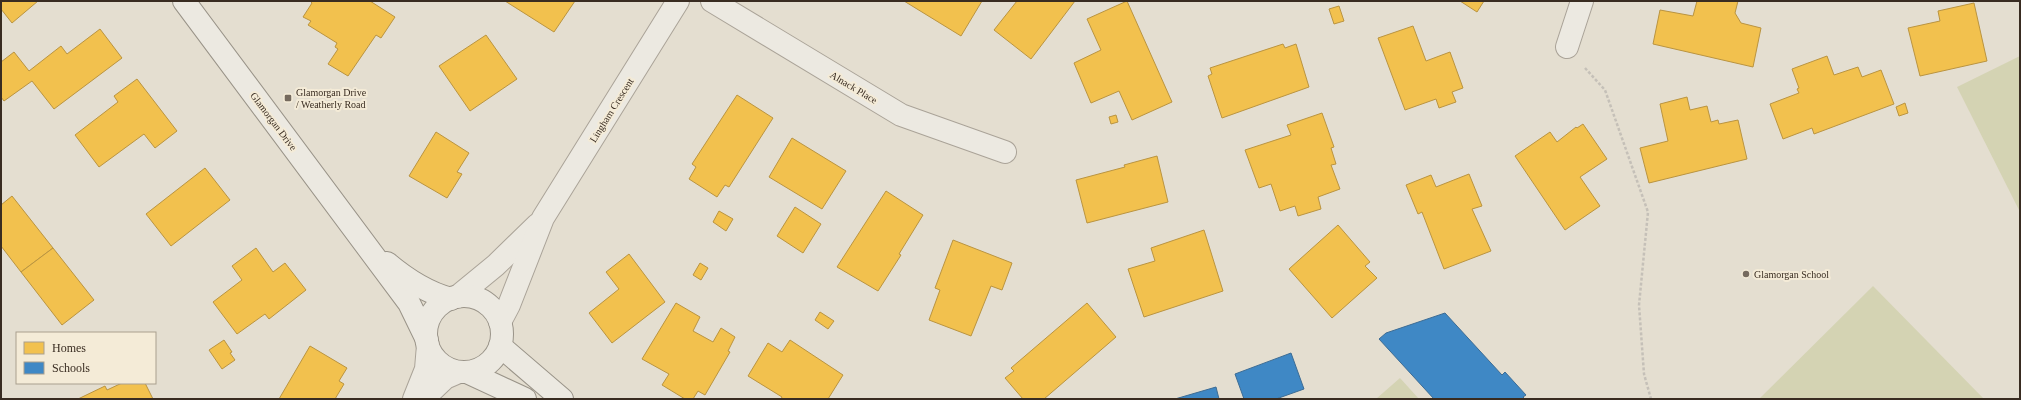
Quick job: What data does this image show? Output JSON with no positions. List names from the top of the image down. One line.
{"streets":{"street":["Alnack Place","Lingham Crescent","Glamorgan Drive"]},"crossings":[["Lingham Crescent","Glamorgan Drive"]],"places":{"transit":["Glamorgan Drive / Weatherly Road"],"other":["Glamorgan School"]},"legend":["Homes","Schools"]}
